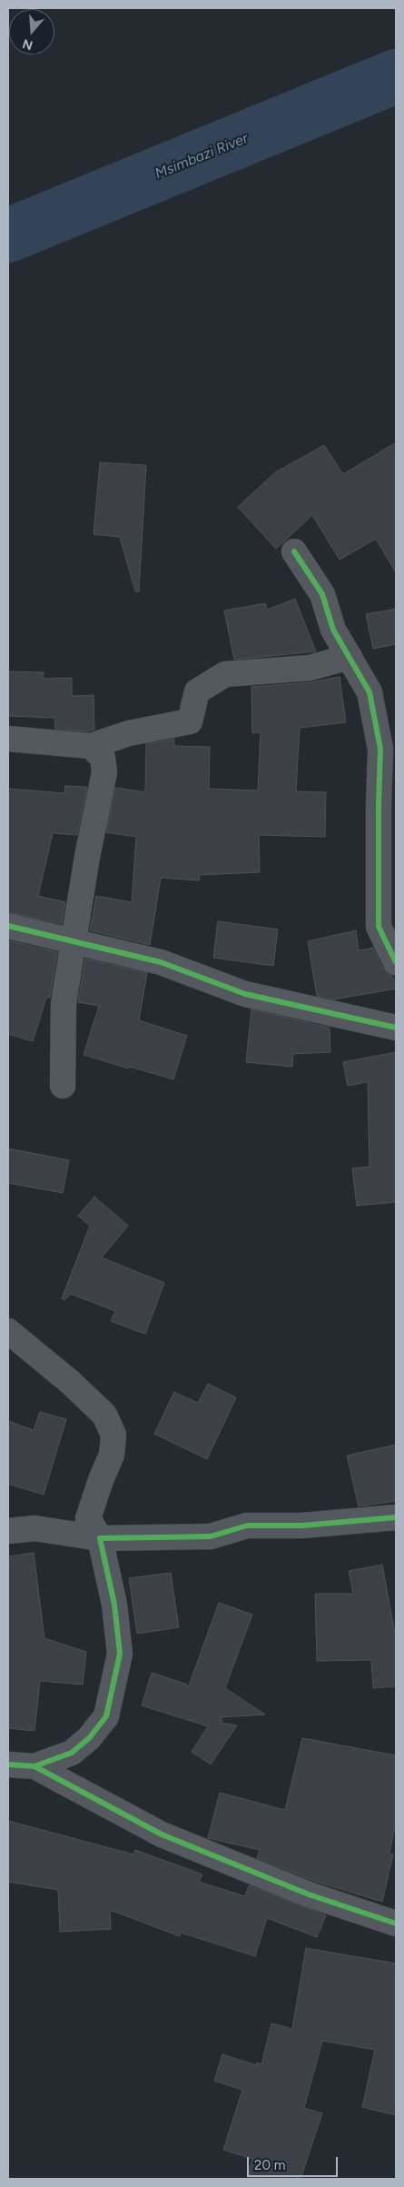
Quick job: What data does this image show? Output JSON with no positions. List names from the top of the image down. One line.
{"water":["Msimbazi River"],"scale_bar":"20 m","north":"bottom"}
